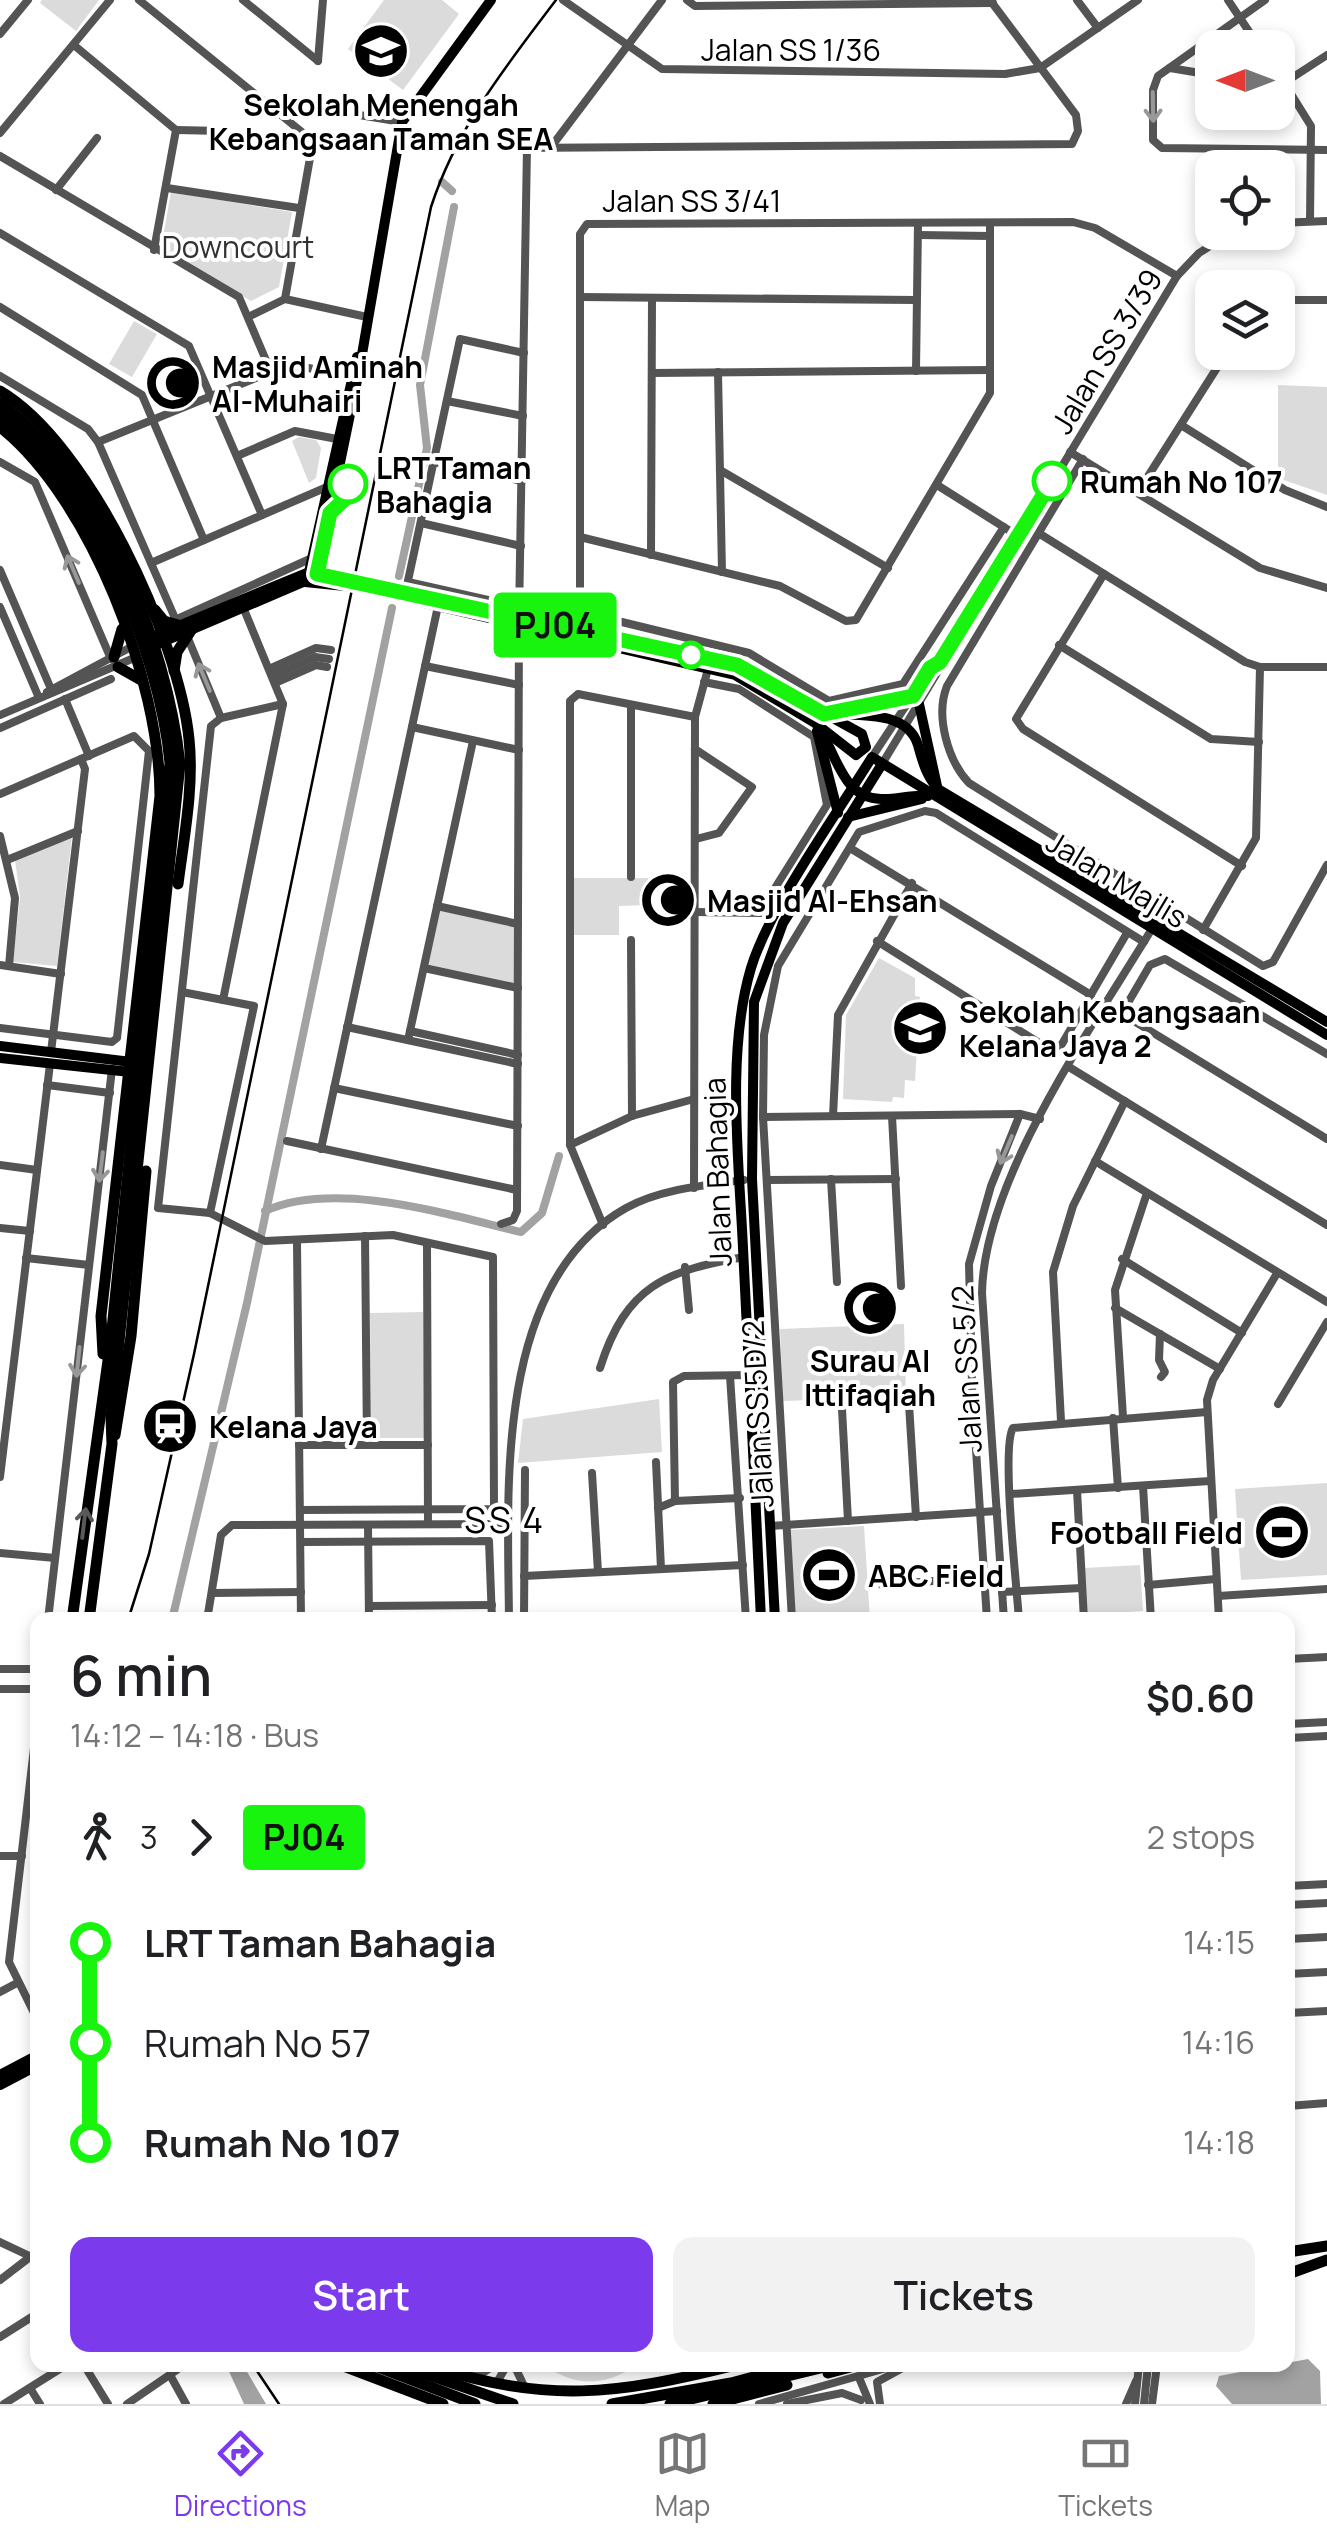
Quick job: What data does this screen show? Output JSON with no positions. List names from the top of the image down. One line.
{"streets":{"main road":["Jalan Majlis","Jalan Bahagia"],"street":["Jalan SS 1/36","Jalan SS 3/41","Jalan SS 3/39","Jalan SS 5/2","Jalan SS 5D/2"]},"crossings":[["Jalan SS 3/41","Jalan SS 3/39"],["Jalan SS 3/39","Jalan Majlis"],["Jalan SS 3/39","Jalan Bahagia"],["Jalan Majlis","Jalan Bahagia"],["Jalan Majlis","Jalan SS 5/2"]],"districts":["SS 4"],"parks":["Downcourt"],"places":{"school or university":["Sekolah Menengah Kebangsaan Taman SEA","Sekolah Kebangsaan Kelana Jaya 2"],"mosque":["Masjid Aminah Al-Muhairi","Masjid Al-Ehsan","Surau Al Ittifaqiah"],"other":["Rumah No 107","LRT Taman Bahagia"],"station":["Kelana Jaya"],"sports":["Football Field","ABC Field"]},"lines":["bus line PJ04"],"north":"left","page":{"on_map":"PJ04","heading":["6 min","14:12 – 14:18 · Bus","$0.60"],"legs":["3","PJ04","2 stops"],"list":[{"name":"LRT Taman Bahagia","value":"14:15"},{"name":"Rumah No 57","value":"14:16"},{"name":"Rumah No 107","value":"14:18"}],"buttons":["Start","Tickets"],"tabs":["Directions","Map","Tickets"]}}
